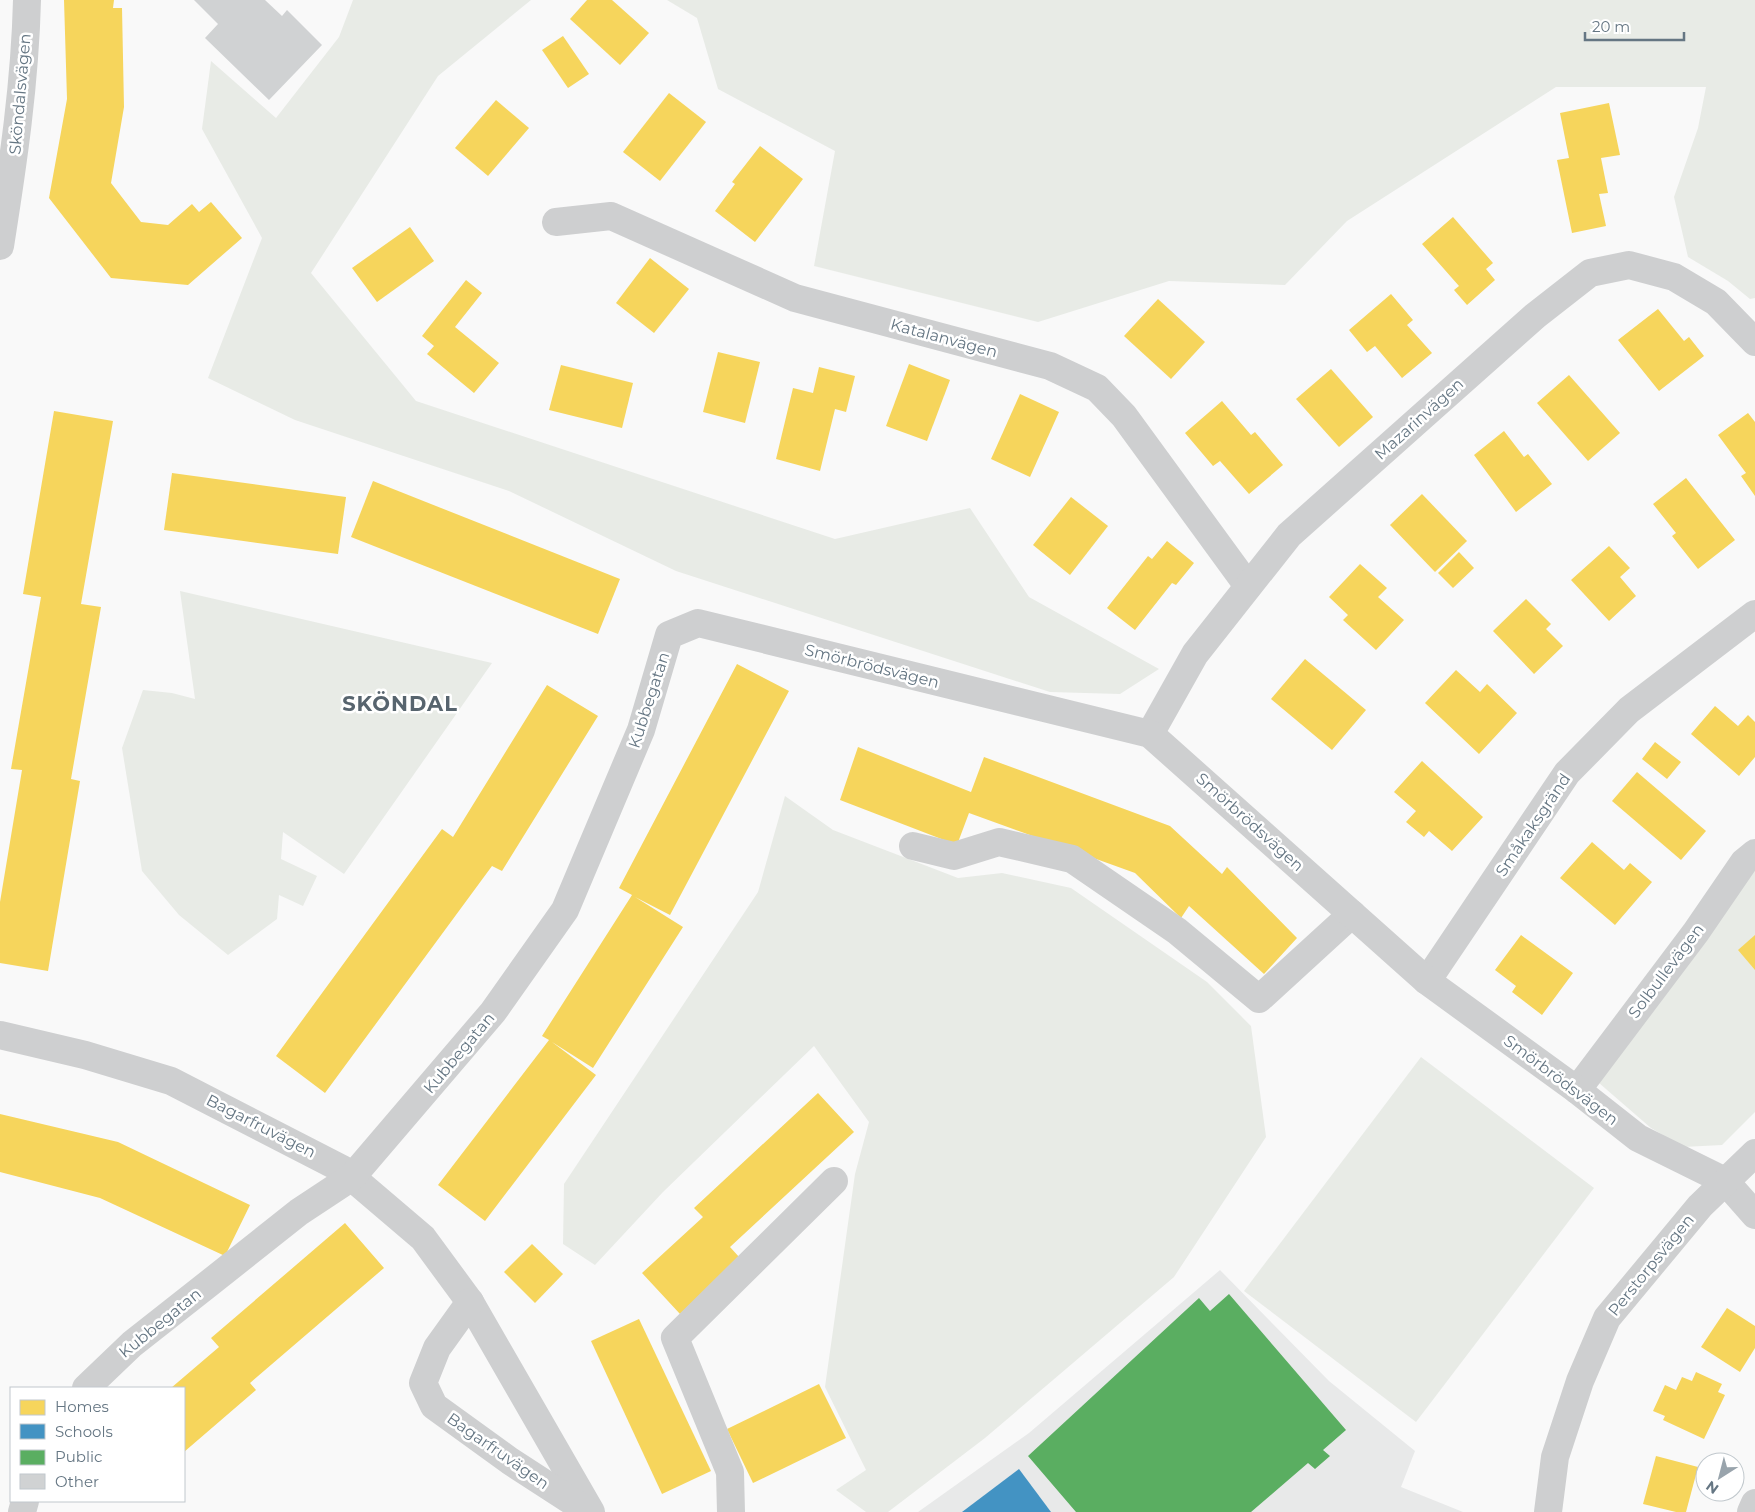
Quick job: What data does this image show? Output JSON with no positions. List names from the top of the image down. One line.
{"streets":{"street":["Sköndalsvägen","Katalanvägen","Mazarinvägen","Smörbrödsvägen","Kubbegatan","Småkaksgränd","Solbullevägen","Bagarfruvägen","Perstorpsvägen"]},"crossings":[["Katalanvägen","Mazarinvägen"],["Mazarinvägen","Smörbrödsvägen"],["Smörbrödsvägen","Kubbegatan"],["Smörbrödsvägen","Småkaksgränd"],["Smörbrödsvägen","Solbullevägen"],["Smörbrödsvägen","Perstorpsvägen"],["Kubbegatan","Bagarfruvägen"]],"districts":["SKÖNDAL"],"legend":["Homes","Schools","Public","Other"],"scale_bar":"20 m","north":"bottom left"}
